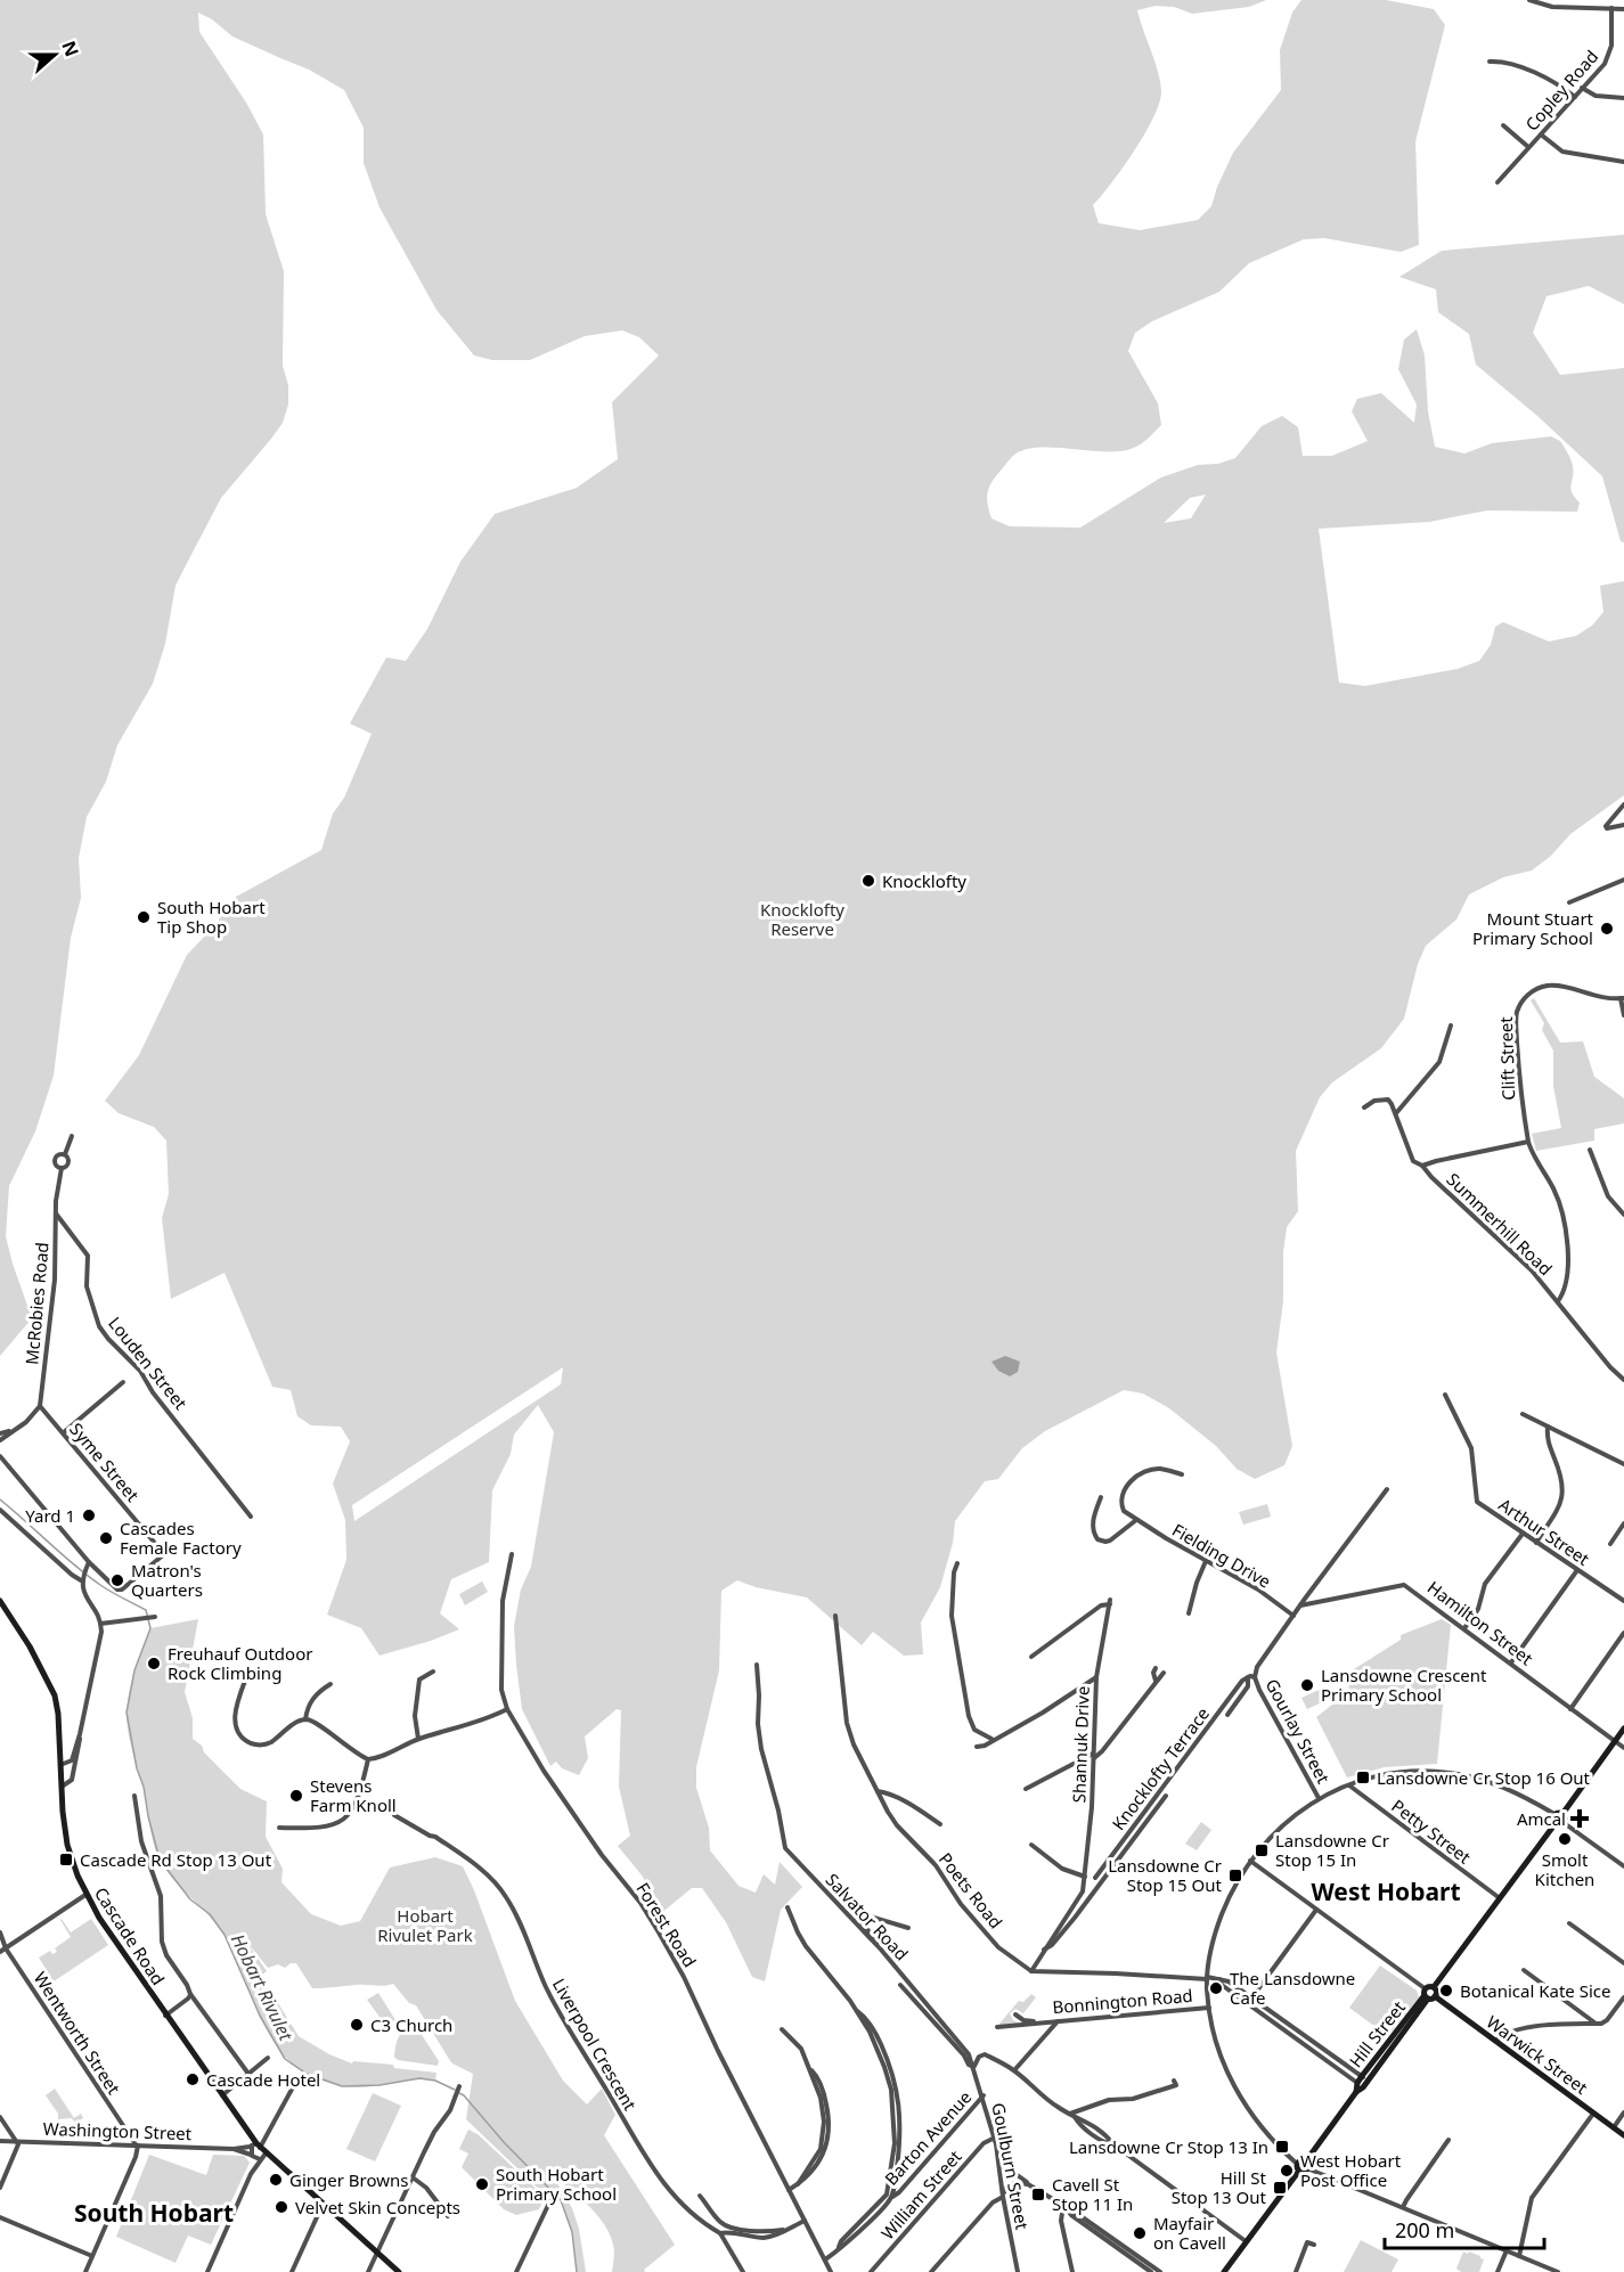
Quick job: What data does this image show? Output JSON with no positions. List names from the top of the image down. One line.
{"streets":{"street":["Copley Road","Clift Street","Summerhill Road","McRobies Road","Louden Street","Syme Street","Arthur Street","Fielding Drive","Hamilton Street","Gourlay Street","Shannuk Drive","Knocklofty Terrace","Petty Street","Poets Road","Salvator Road","Forest Road","Cascade Road","Bonnington Road","Wentworth Street","Hill Street","Liverpool Crescent","Warwick Street","Washington Street","Barton Avenue","Goulburn Street","William Street"]},"crossings":[["Clift Street","Summerhill Road"],["McRobies Road","Louden Street"],["McRobies Road","Syme Street"],["Fielding Drive","Knocklofty Terrace"],["Hamilton Street","Knocklofty Terrace"],["Gourlay Street","Knocklofty Terrace"],["Shannuk Drive","Knocklofty Terrace"],["Knocklofty Terrace","Poets Road"],["Salvator Road","Goulburn Street"],["Forest Road","Liverpool Crescent"],["Cascade Road","Washington Street"],["Wentworth Street","Washington Street"],["Hill Street","Warwick Street"],["Barton Avenue","Goulburn Street"],["Goulburn Street","William Street"]],"districts":["West Hobart","South Hobart"],"water":["Hobart Rivulet"],"parks":["Knocklofty Reserve","Hobart Rivulet Park"],"places":{"other":["Knocklofty","South Hobart Tip Shop","Mount Stuart Primary School","Yard 1","Cascades Female Factory","Matron's Quarters","Freuhauf Outdoor Rock Climbing","Lansdowne Crescent Primary School","Stevens Farm Knoll","Smolt Kitchen","The Lansdowne Cafe","Botanical Kate Sice","C3 Church","Cascade Hotel","West Hobart Post Office","Ginger Browns","South Hobart Primary School","Velvet Skin Concepts","Mayfair on Cavell"],"transit":["Lansdowne Cr Stop 16 Out","Lansdowne Cr Stop 15 In","Cascade Rd Stop 13 Out","Lansdowne Cr Stop 15 Out","Lansdowne Cr Stop 13 In","Hill St Stop 13 Out","Cavell St Stop 11 In"],"health":["Amcal"]},"scale_bar":"200 m","north":"right"}
